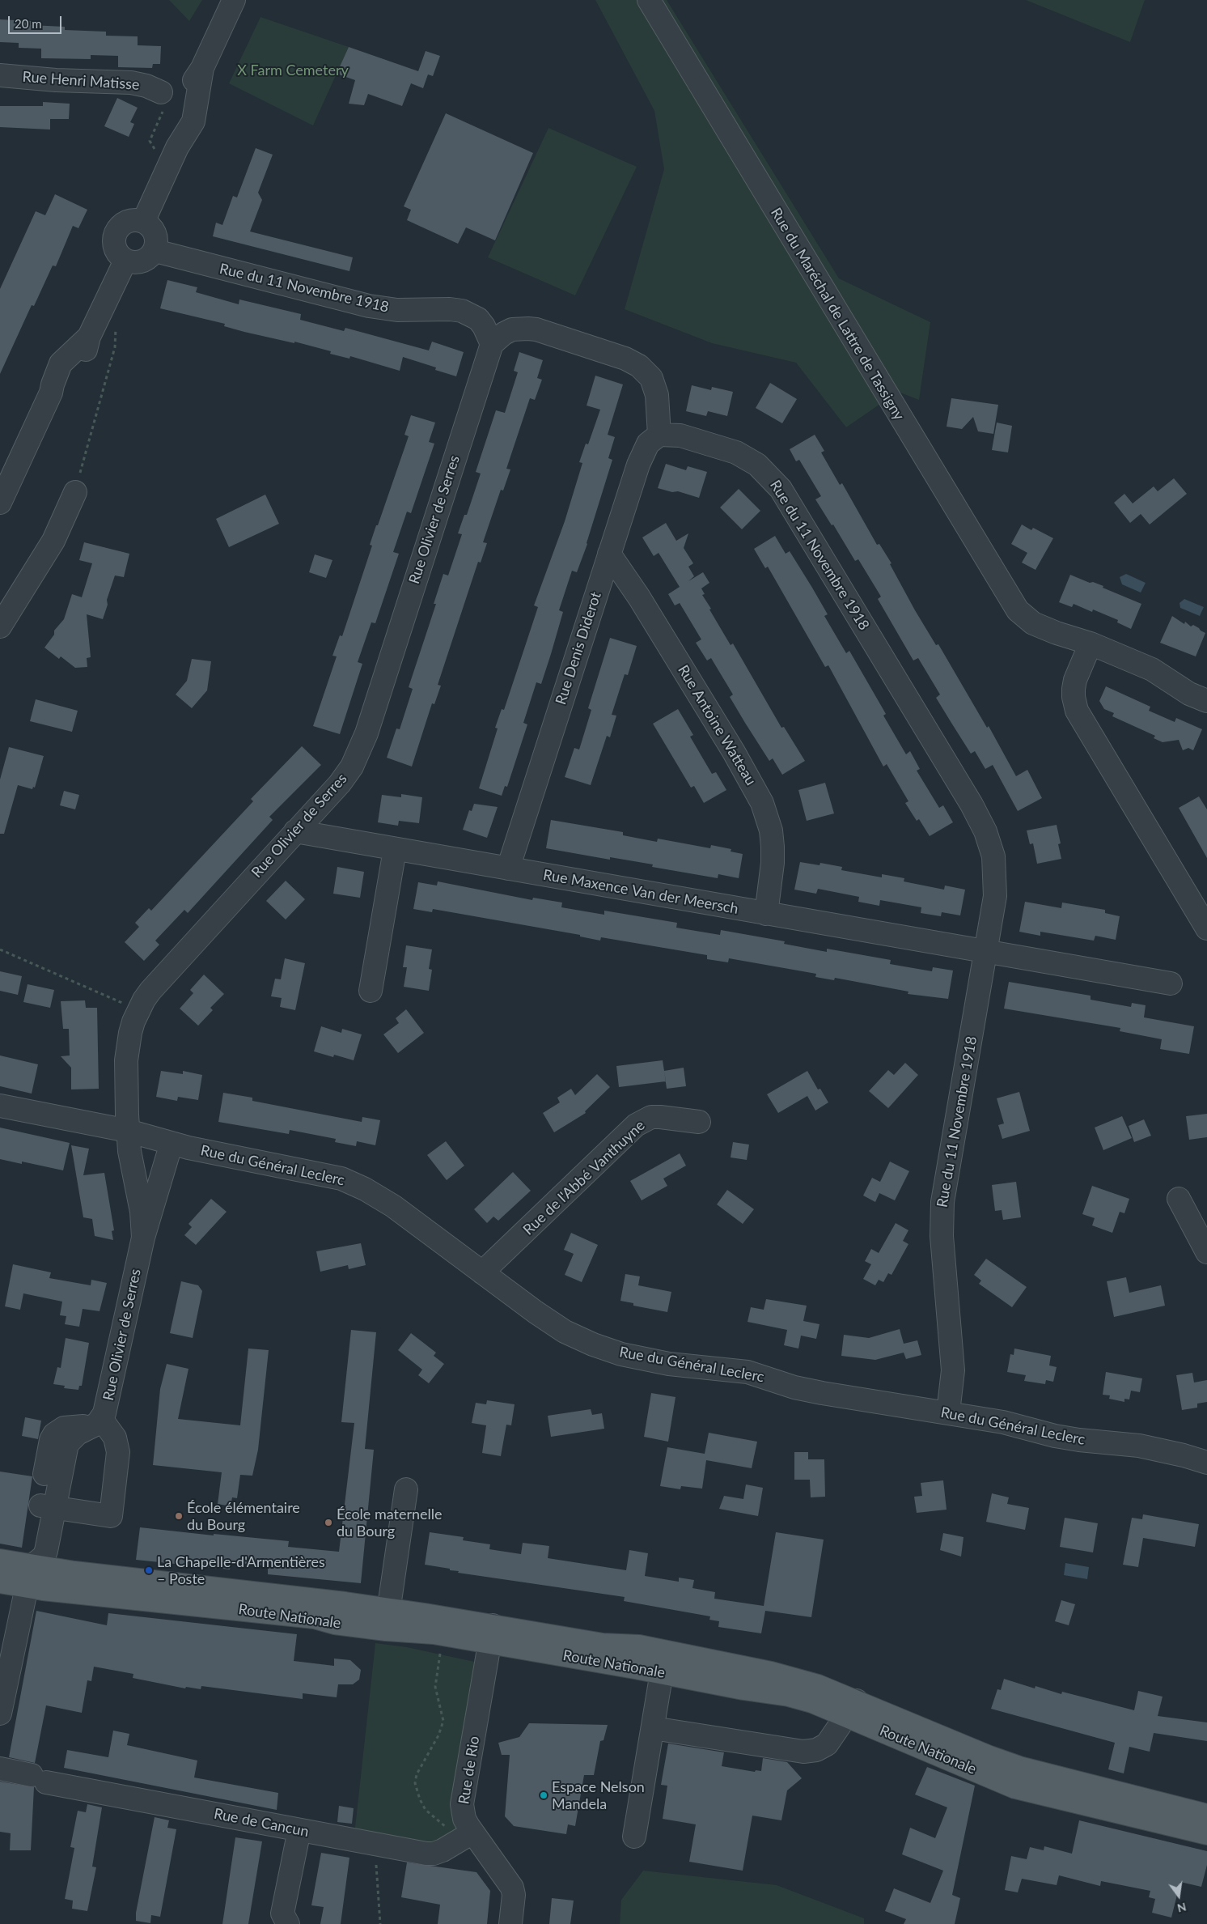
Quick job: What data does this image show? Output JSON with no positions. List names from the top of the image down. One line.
{"streets":{"main road":["Route Nationale"],"street":["Rue Henri Matisse","Rue du 11 Novembre 1918","Rue du Maréchal de Lattre de Tassigny","Rue Olivier de Serres","Rue Denis Diderot","Rue Antoine Watteau","Rue Maxence Van der Meersch","Rue du Général Leclerc","Rue de l'Abbé Vanthuyne","Rue de Rio","Rue de Cancun"]},"crossings":[["Rue du 11 Novembre 1918","Rue Olivier de Serres"],["Rue du 11 Novembre 1918","Rue Denis Diderot"],["Rue du 11 Novembre 1918","Rue Maxence Van der Meersch"],["Rue du 11 Novembre 1918","Rue du Général Leclerc"],["Rue Olivier de Serres","Rue Maxence Van der Meersch"],["Rue Olivier de Serres","Rue du Général Leclerc"],["Rue Denis Diderot","Rue Antoine Watteau"],["Rue Denis Diderot","Rue Maxence Van der Meersch"],["Rue Antoine Watteau","Rue Maxence Van der Meersch"],["Rue du Général Leclerc","Rue de l'Abbé Vanthuyne"],["Route Nationale","Rue de Rio"],["Rue de Rio","Rue de Cancun"]],"parks":["X Farm Cemetery"],"places":["École élémentaire du Bourg","École maternelle du Bourg","La Chapelle-d'Armentières – Poste","Espace Nelson Mandela"],"scale_bar":"20 m","north":"bottom"}
